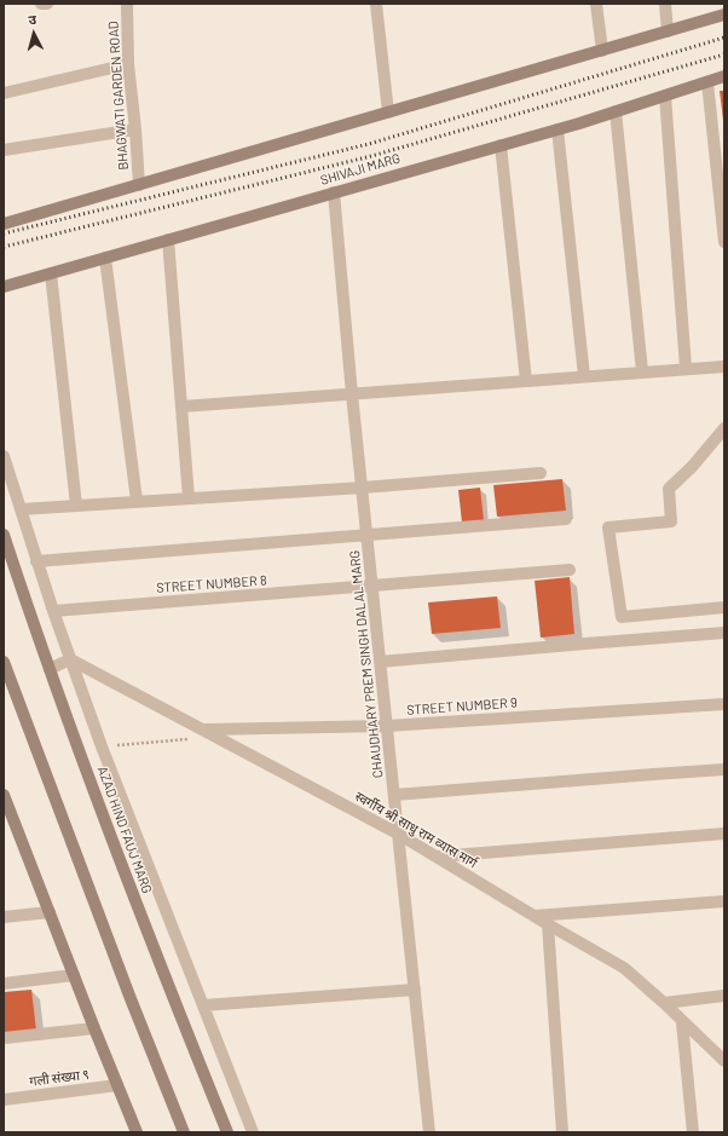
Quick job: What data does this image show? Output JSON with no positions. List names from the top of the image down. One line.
{"streets":{"main road":["SHIVAJI MARG","AZAD HIND FAUJ MARG"],"street":["BHAGWATI GARDEN ROAD","STREET NUMBER 8","CHAUDHARY PREM SINGH DALAL MARG","STREET NUMBER 9","स्वर्गीय श्री साधु राम व्यास मार्ग","गली संख्या ९"]},"crossings":[["SHIVAJI MARG","CHAUDHARY PREM SINGH DALAL MARG"],["STREET NUMBER 8","CHAUDHARY PREM SINGH DALAL MARG"],["CHAUDHARY PREM SINGH DALAL MARG","STREET NUMBER 9"],["CHAUDHARY PREM SINGH DALAL MARG","स्वर्गीय श्री साधु राम व्यास मार्ग"],["STREET NUMBER 9","स्वर्गीय श्री साधु राम व्यास मार्ग"]],"north":"top"}
